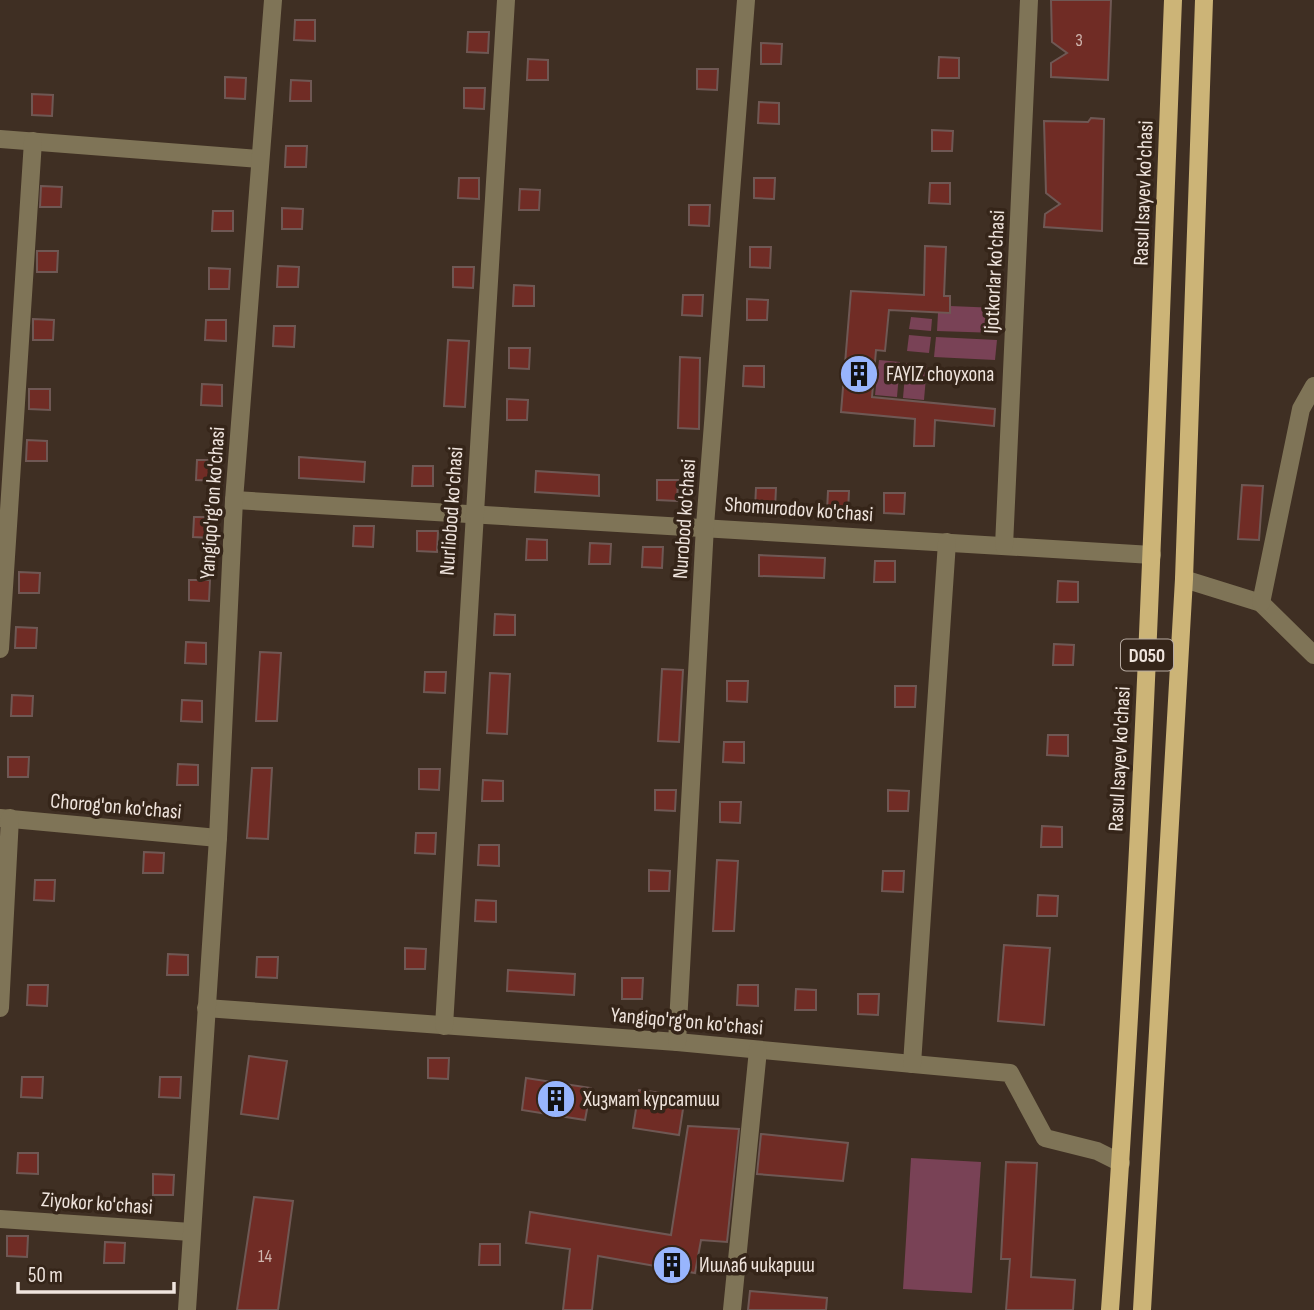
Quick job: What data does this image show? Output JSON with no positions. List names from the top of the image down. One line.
{"streets":{"main road":["Rasul Isayev ko'chasi","D050"],"street":["Ijotkorlar ko'chasi","Yangiqo'rg'on ko'chasi","Shomurodov ko'chasi","Nurliobod ko'chasi","Nurobod ko'chasi","Chorog'on ko'chasi","Ziyokor ko'chasi"]},"crossings":[["Rasul Isayev ko'chasi","Yangiqo'rg'on ko'chasi"],["Rasul Isayev ko'chasi","Shomurodov ko'chasi"],["Ijotkorlar ko'chasi","Shomurodov ko'chasi"],["Yangiqo'rg'on ko'chasi","Shomurodov ko'chasi"],["Yangiqo'rg'on ko'chasi","Nurliobod ko'chasi"],["Yangiqo'rg'on ko'chasi","Nurobod ko'chasi"],["Yangiqo'rg'on ko'chasi","Chorog'on ko'chasi"],["Yangiqo'rg'on ko'chasi","Ziyokor ko'chasi"],["Shomurodov ko'chasi","Nurliobod ko'chasi"],["Shomurodov ko'chasi","Nurobod ko'chasi"]],"places":{"building":["FAYIZ choyxona","Хизмат курсатиш","Ишлаб чикариш"]},"house_numbers":["3","14"],"scale_bar":"50 m"}
